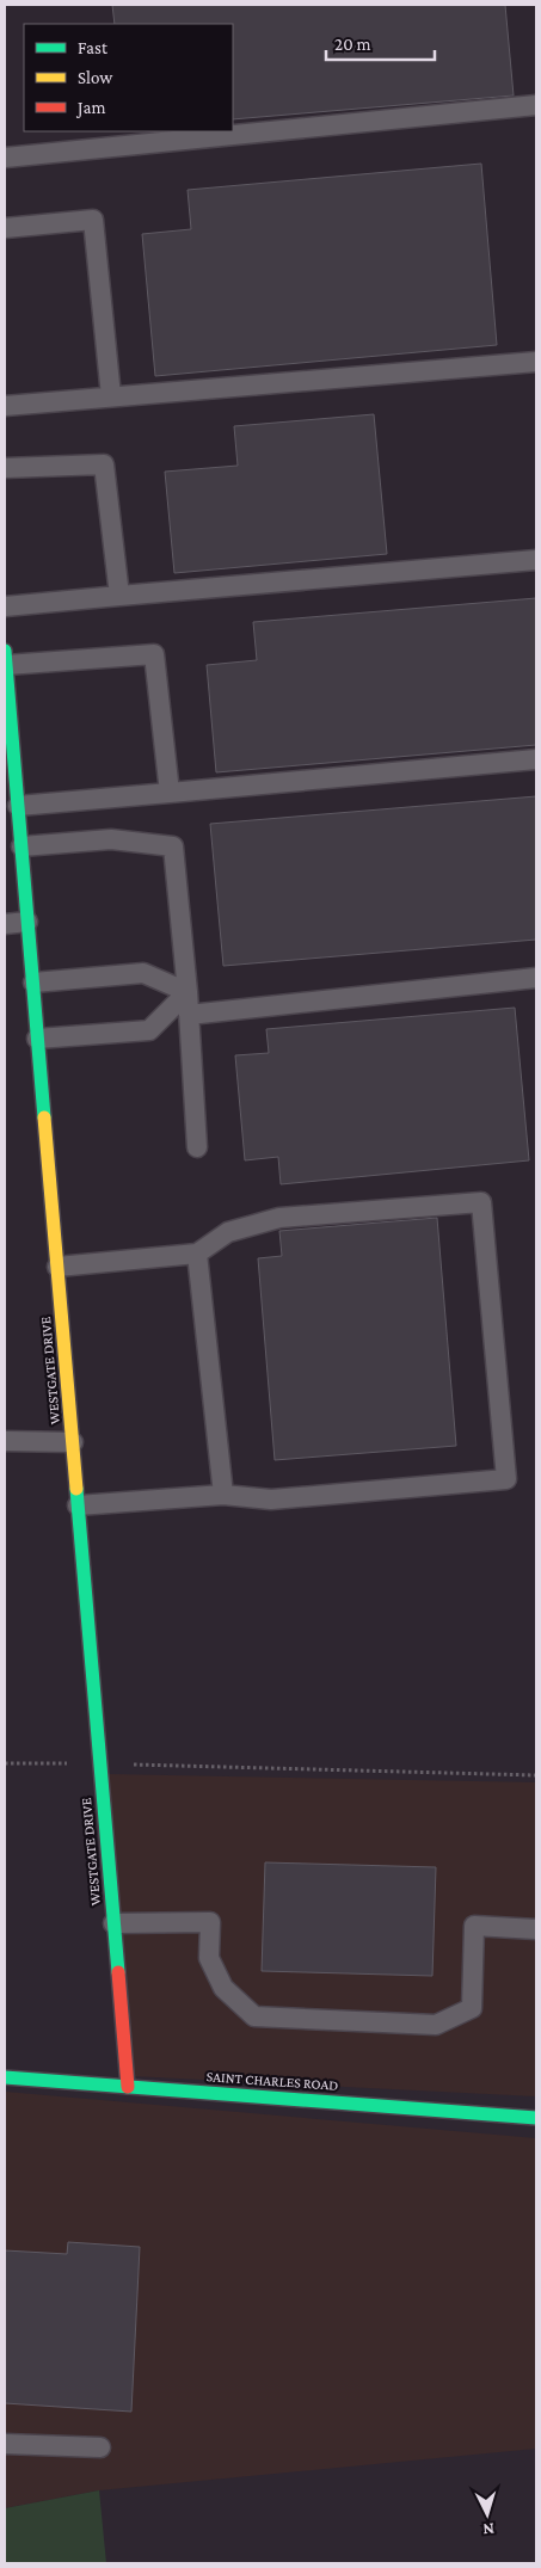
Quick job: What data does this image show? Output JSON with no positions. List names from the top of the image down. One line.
{"streets":{"street":["WESTGATE DRIVE","SAINT CHARLES ROAD"]},"crossings":[["WESTGATE DRIVE","SAINT CHARLES ROAD"]],"legend":["Fast","Slow","Jam"],"scale_bar":"20 m","north":"bottom"}
